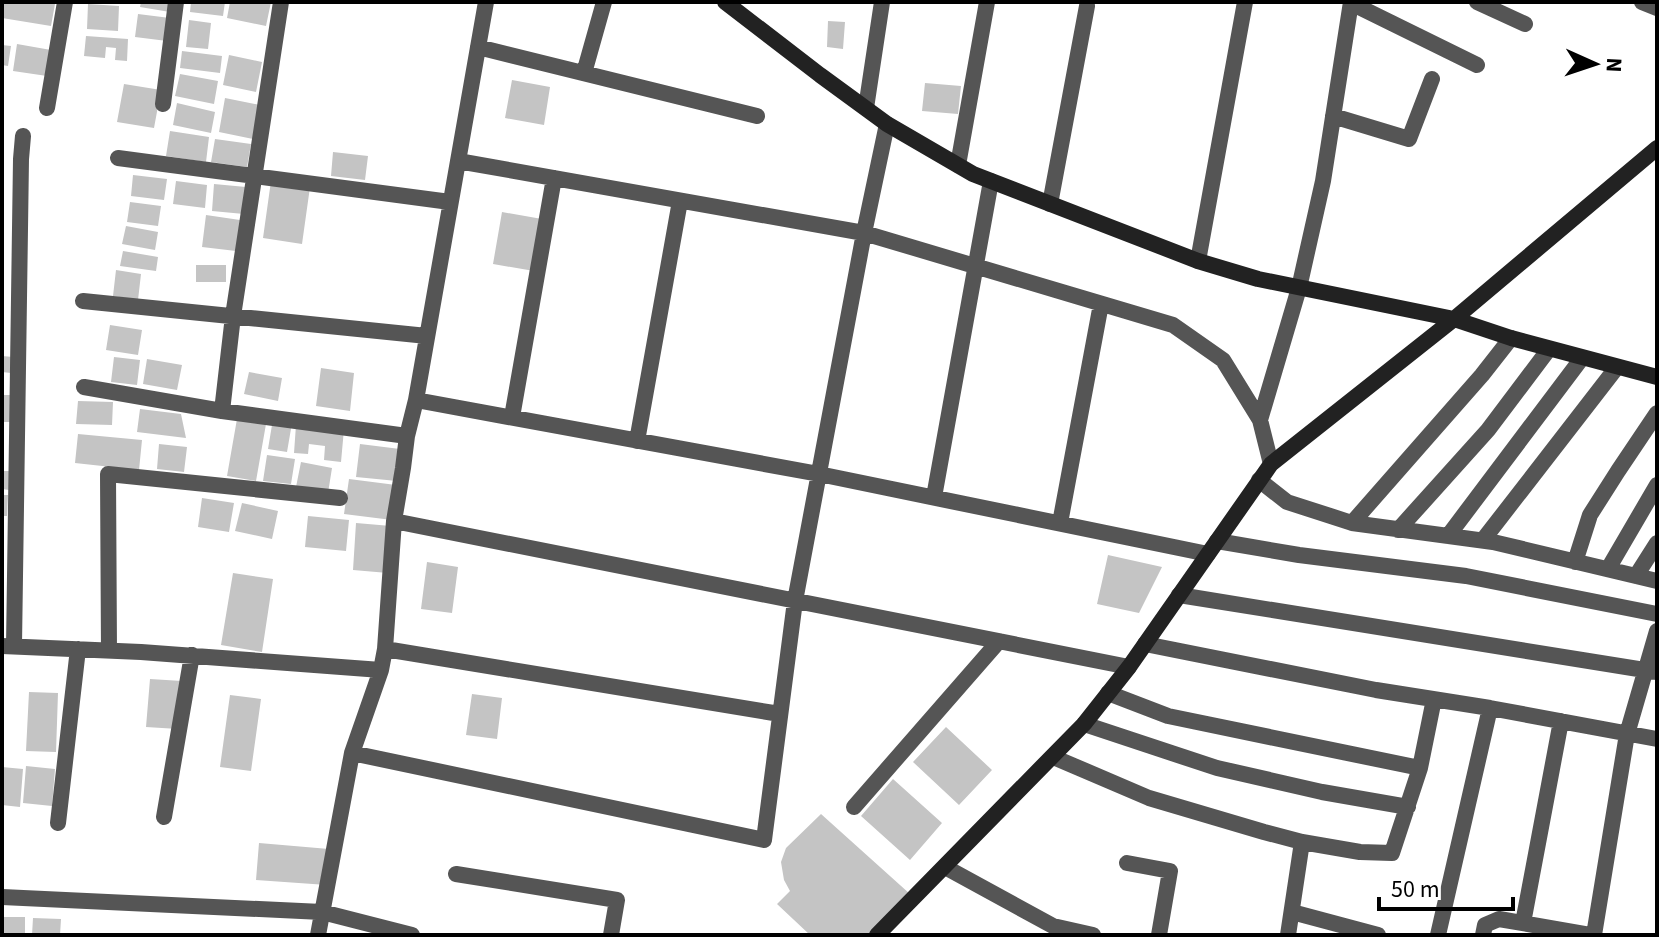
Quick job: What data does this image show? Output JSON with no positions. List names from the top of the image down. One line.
{"scale_bar":"50 m","north":"right"}
